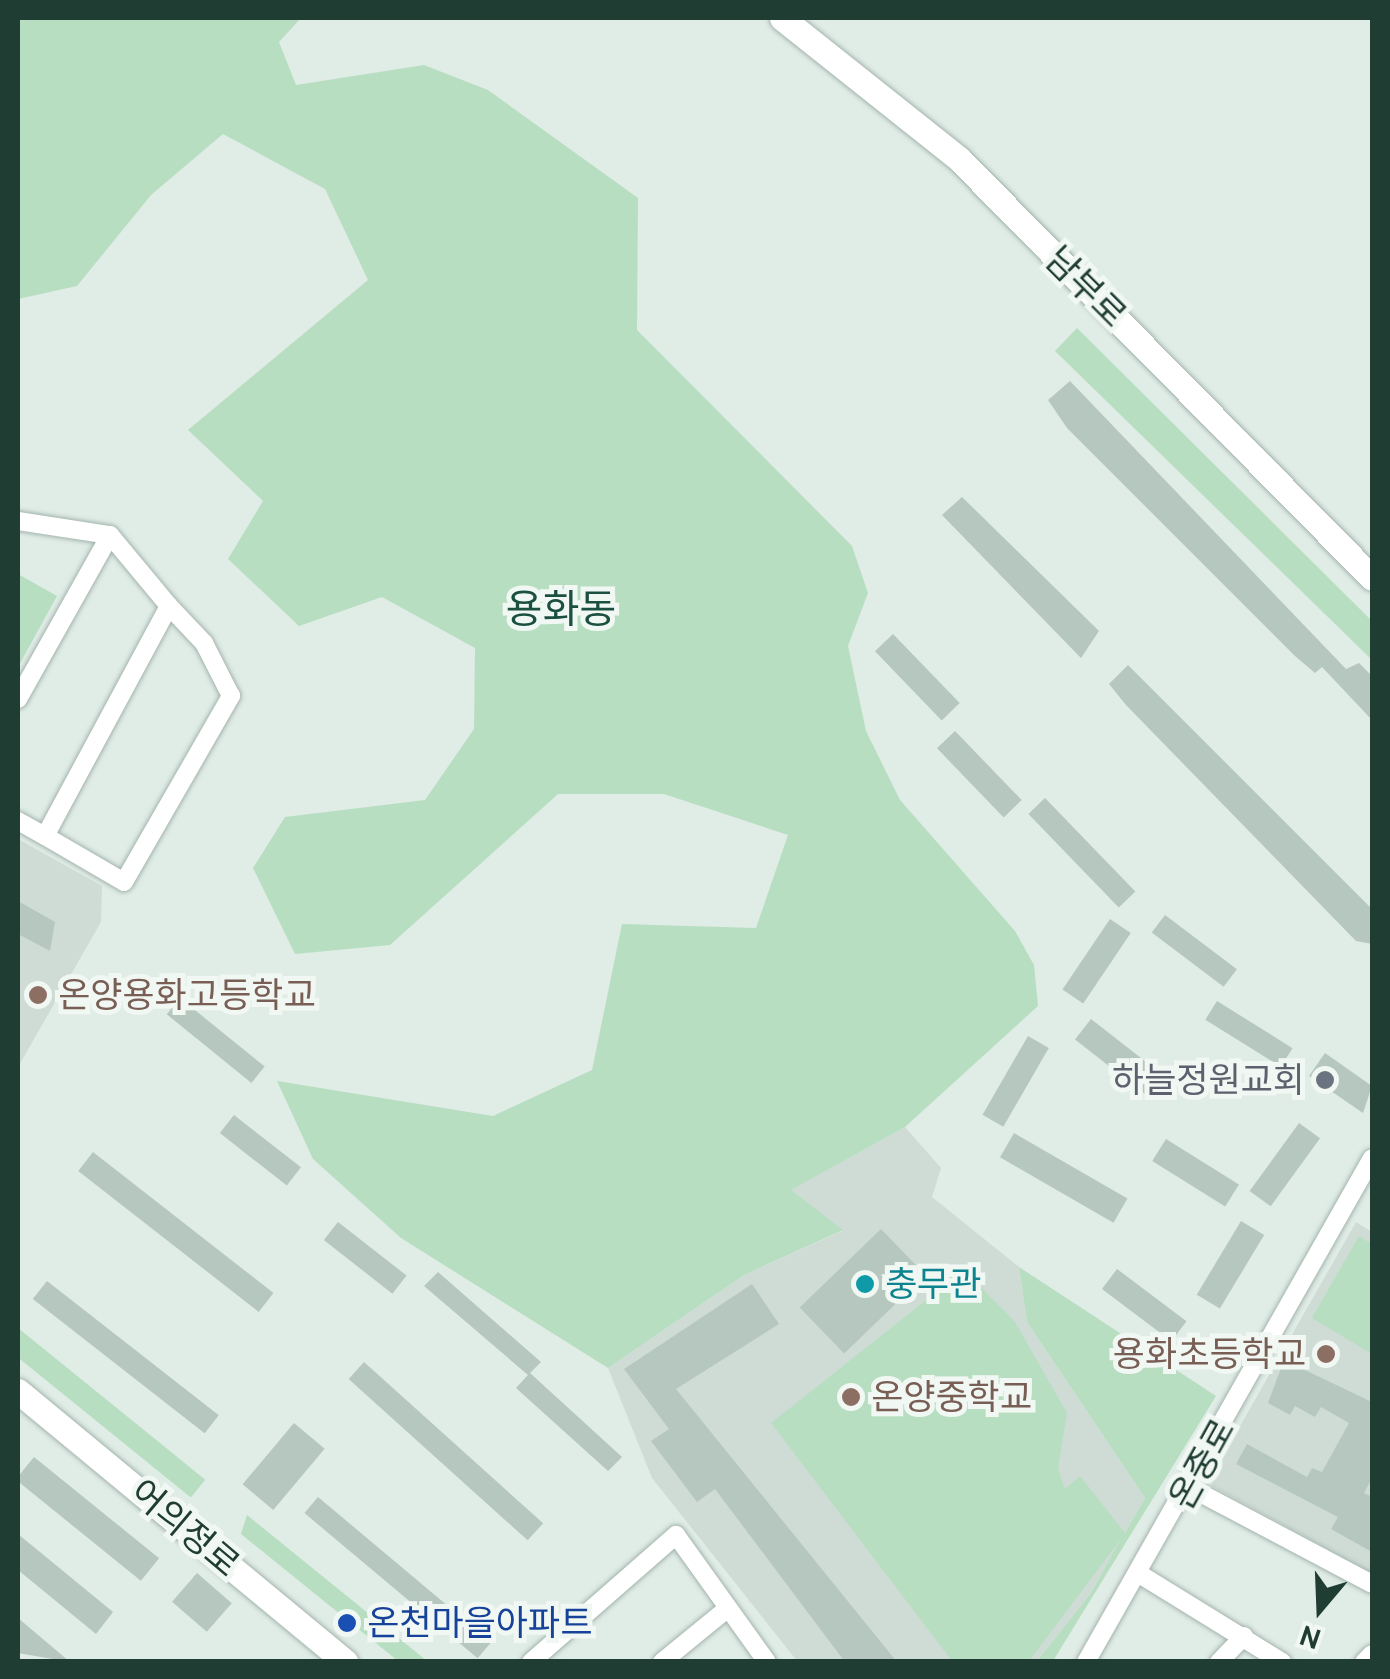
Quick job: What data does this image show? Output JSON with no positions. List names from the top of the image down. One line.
{"streets":{"street":["남부로","온중로","어의정로"]},"districts":["용화동"],"places":["온양용화고등학교","하늘정원교회","충무관","용화초등학교","온양중학교","온천마을아파트"],"north":"bottom"}
